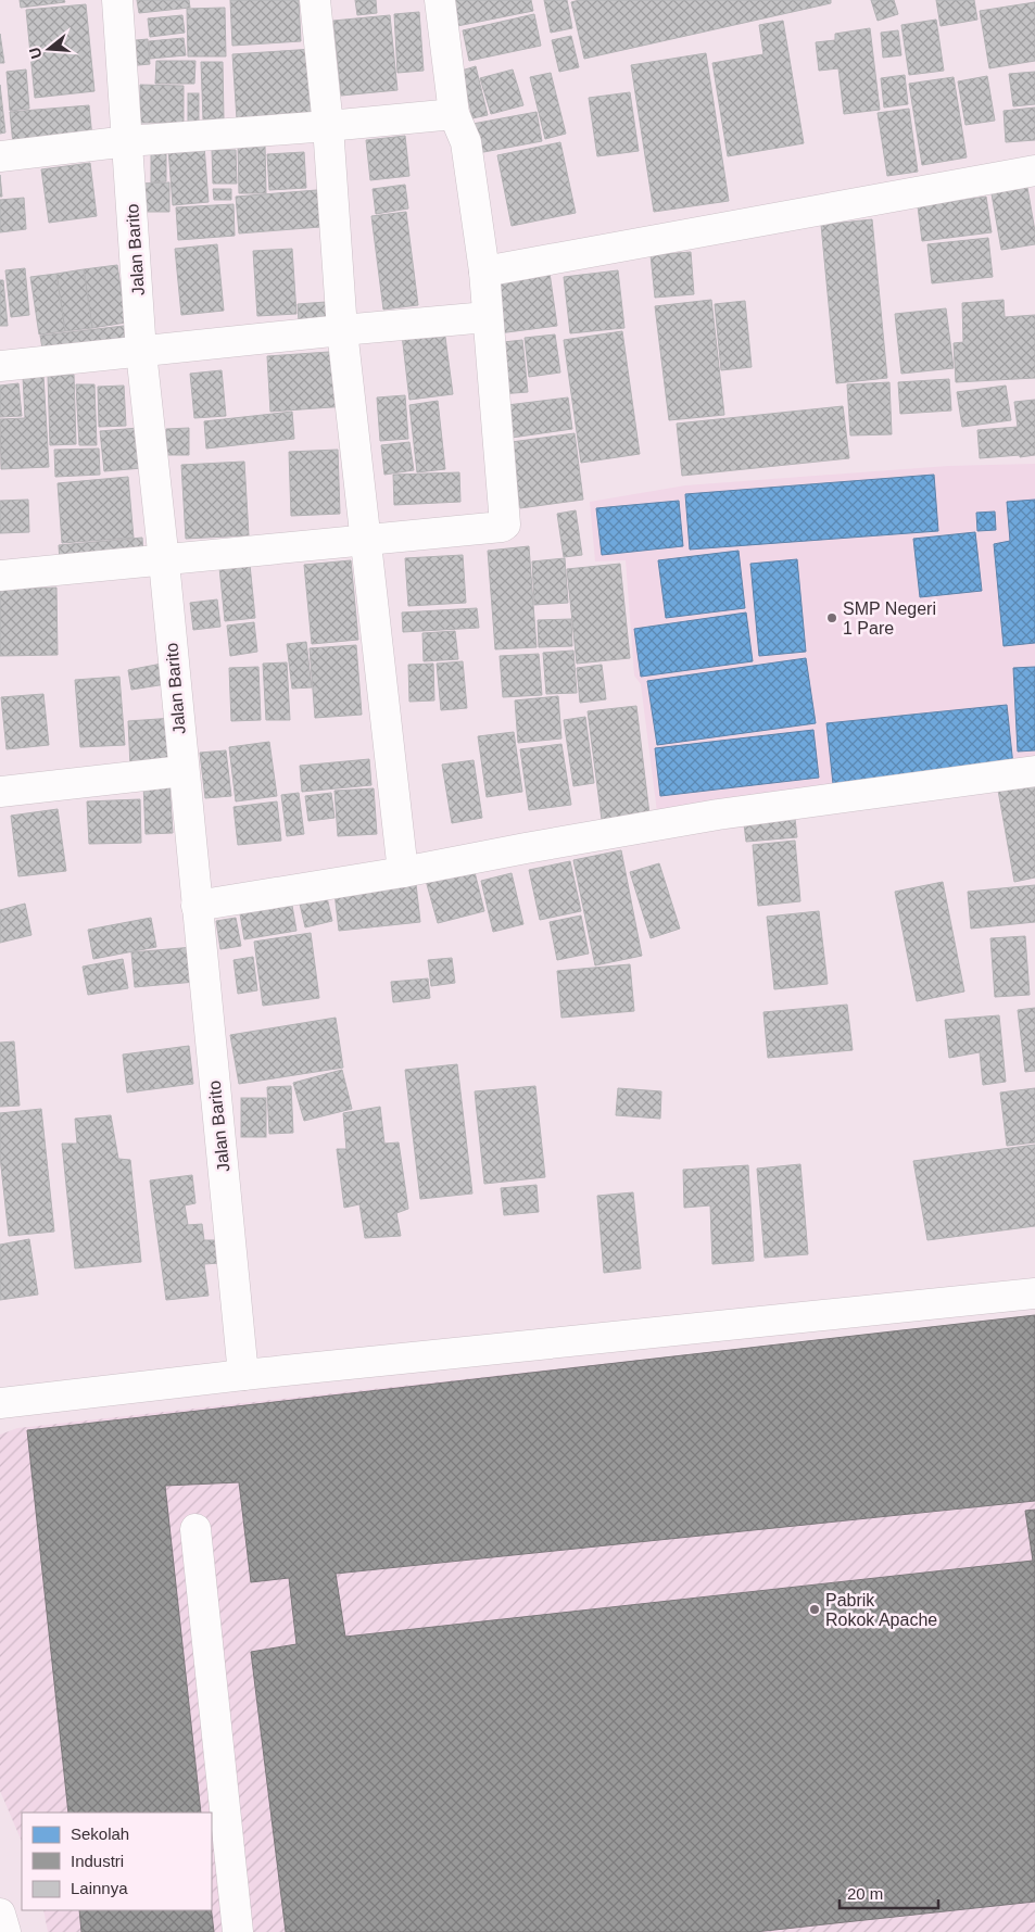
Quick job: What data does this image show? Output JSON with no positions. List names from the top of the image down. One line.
{"streets":{"street":["Jalan Barito"]},"places":["SMP Negeri 1 Pare","Pabrik Rokok Apache"],"legend":["Sekolah","Industri","Lainnya"],"scale_bar":"20 m","north":"left"}
